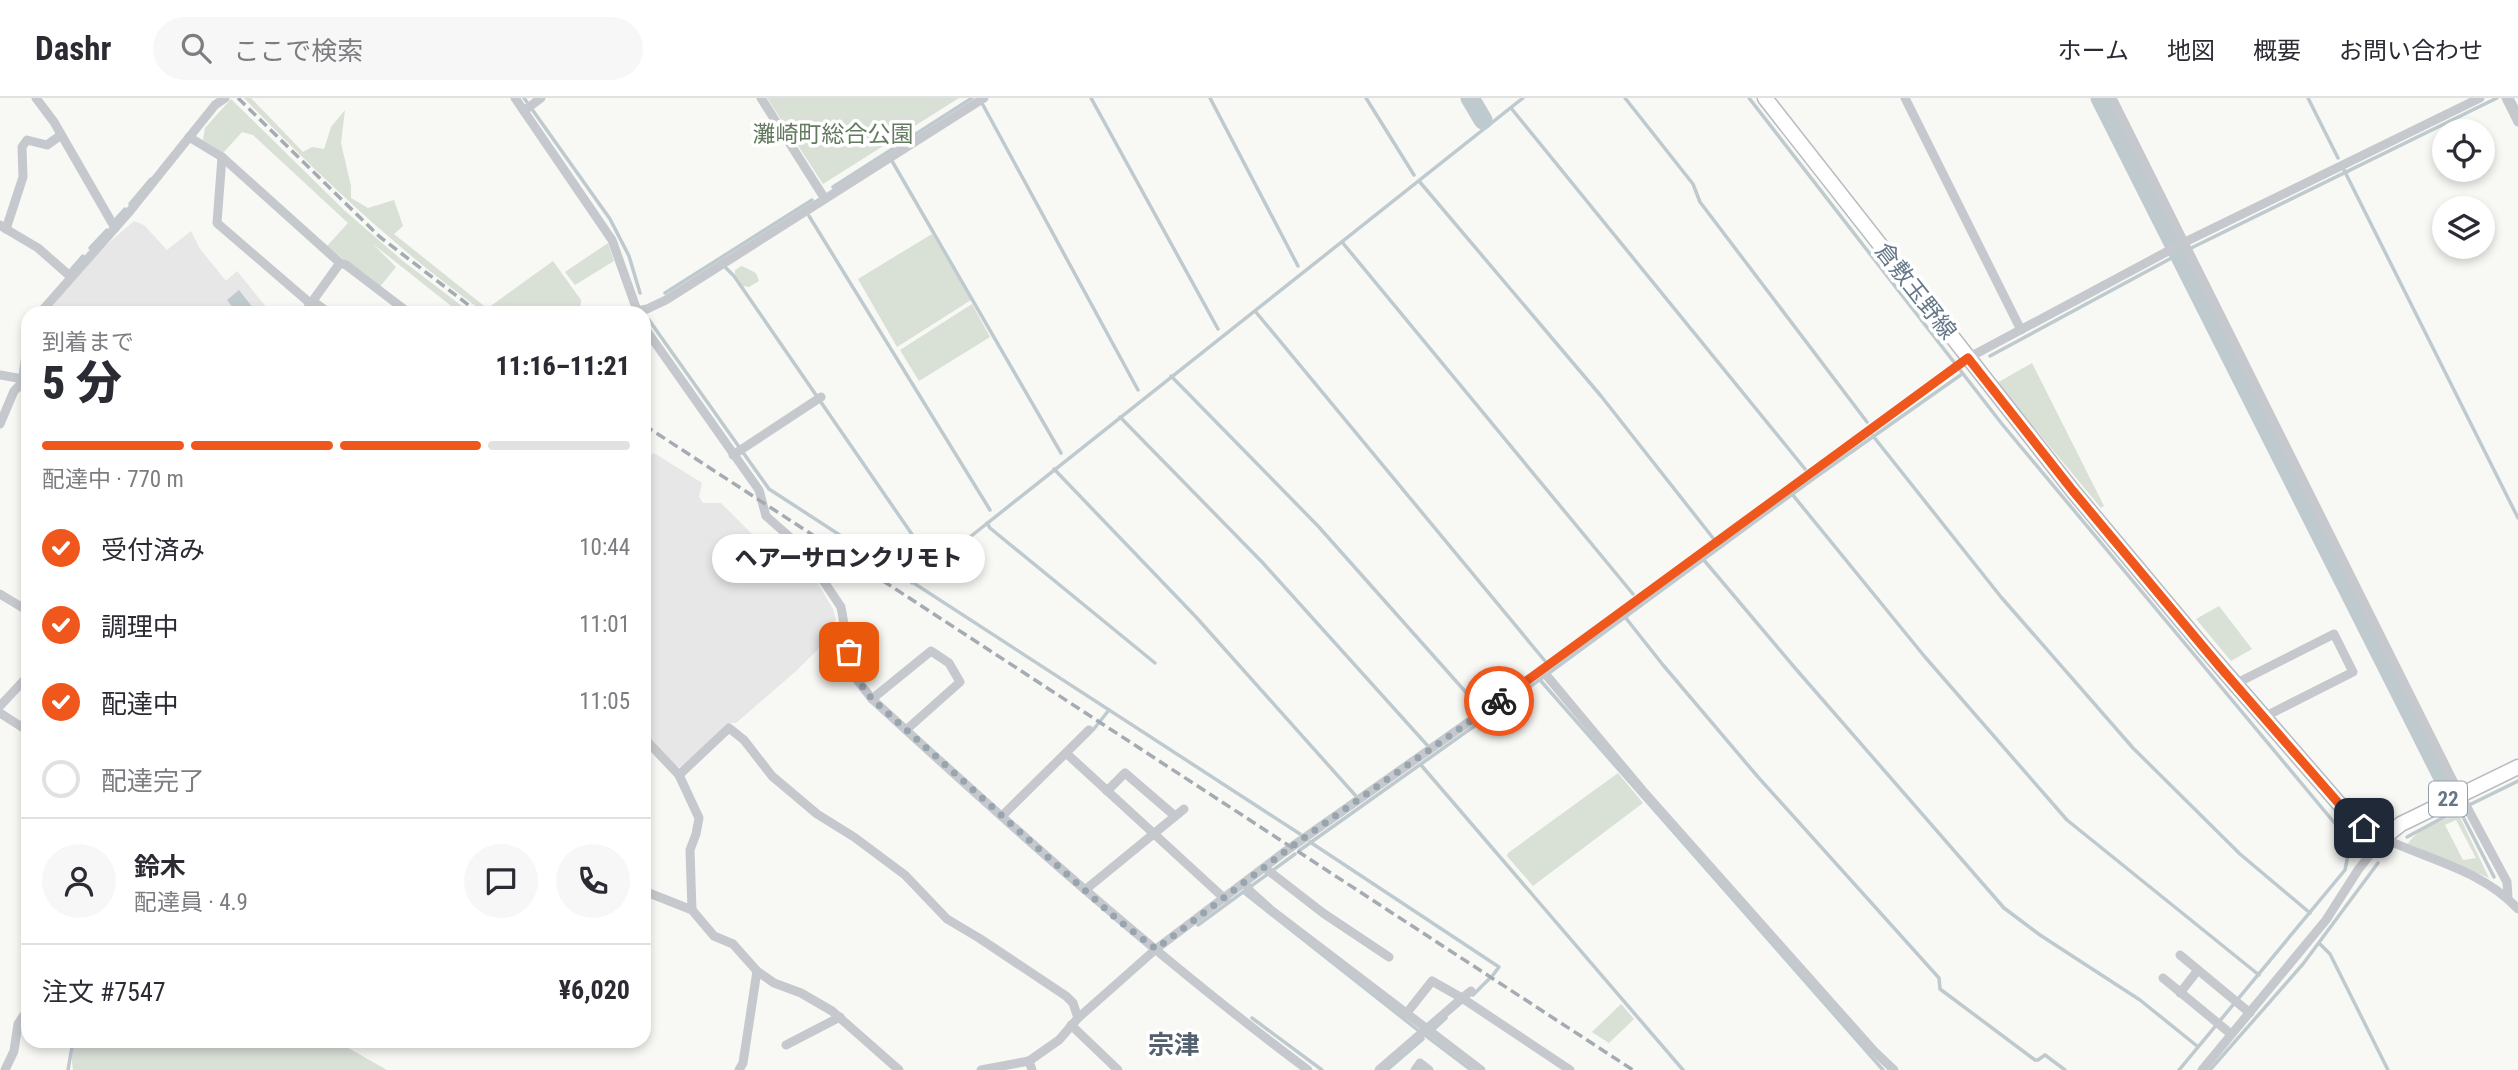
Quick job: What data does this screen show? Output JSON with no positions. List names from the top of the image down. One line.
{"streets":{"main road":["倉敷玉野線","22"]},"crossings":[["倉敷玉野線","22"]],"districts":["宗津"],"parks":["灘崎町総合公園"],"places":["ヘアーサロンクリモト"],"page":{"header":"Dashr","search":"ここで検索","nav":["ホーム","地図","概要","お問い合わせ"],"heading":["5 分","到着まで","11:16–11:21"],"panel":["鈴木","配達員 · 4.9","注文 #7547","¥6,020"],"bar":"配達中 · 770 m","list":[["受付済み","10:44"],["調理中","11:01"],["配達中","11:05"],"配達完了"],"bubble":"ヘアーサロンクリモト"}}
